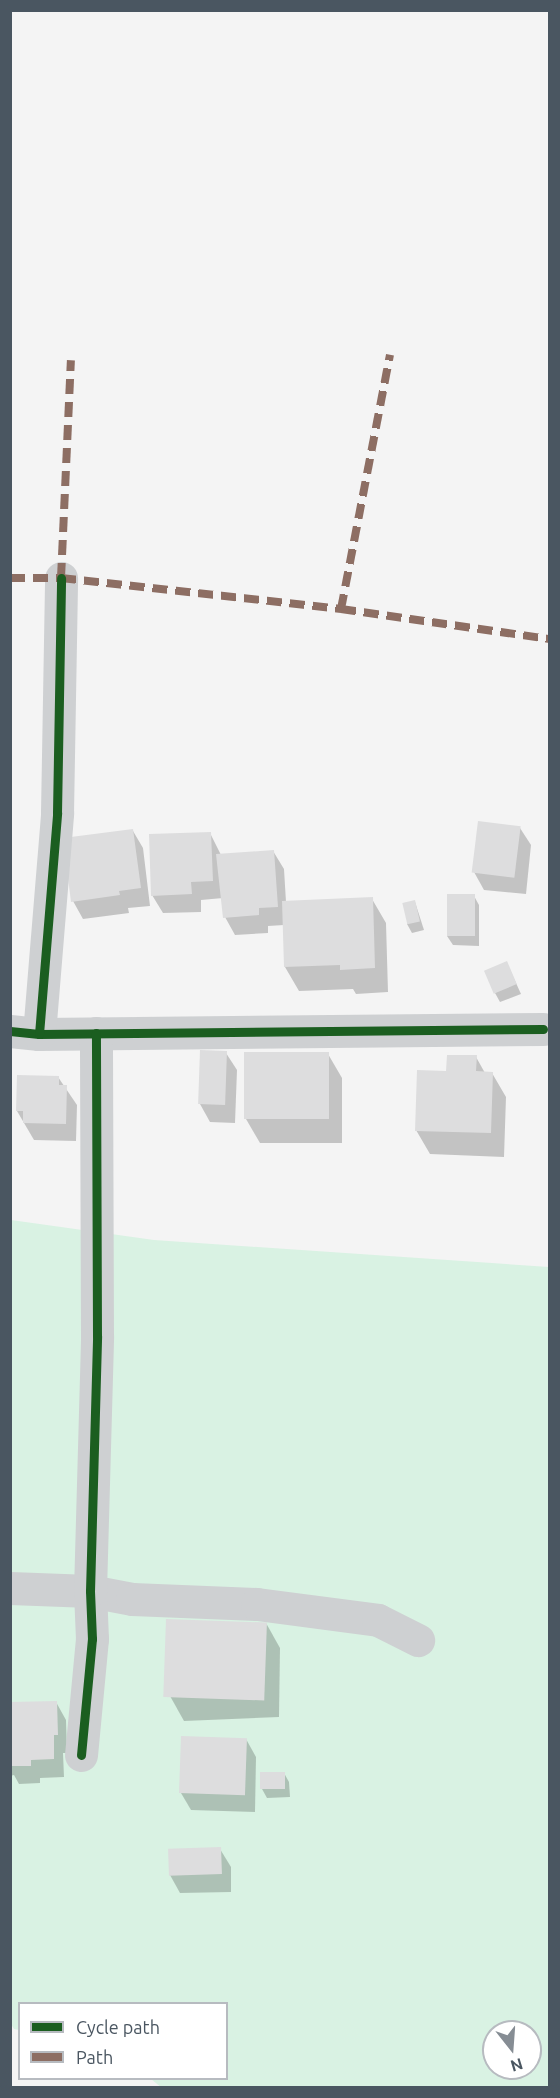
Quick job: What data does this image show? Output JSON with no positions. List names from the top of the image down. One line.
{"legend":["Cycle path","Path"],"north":"bottom"}
